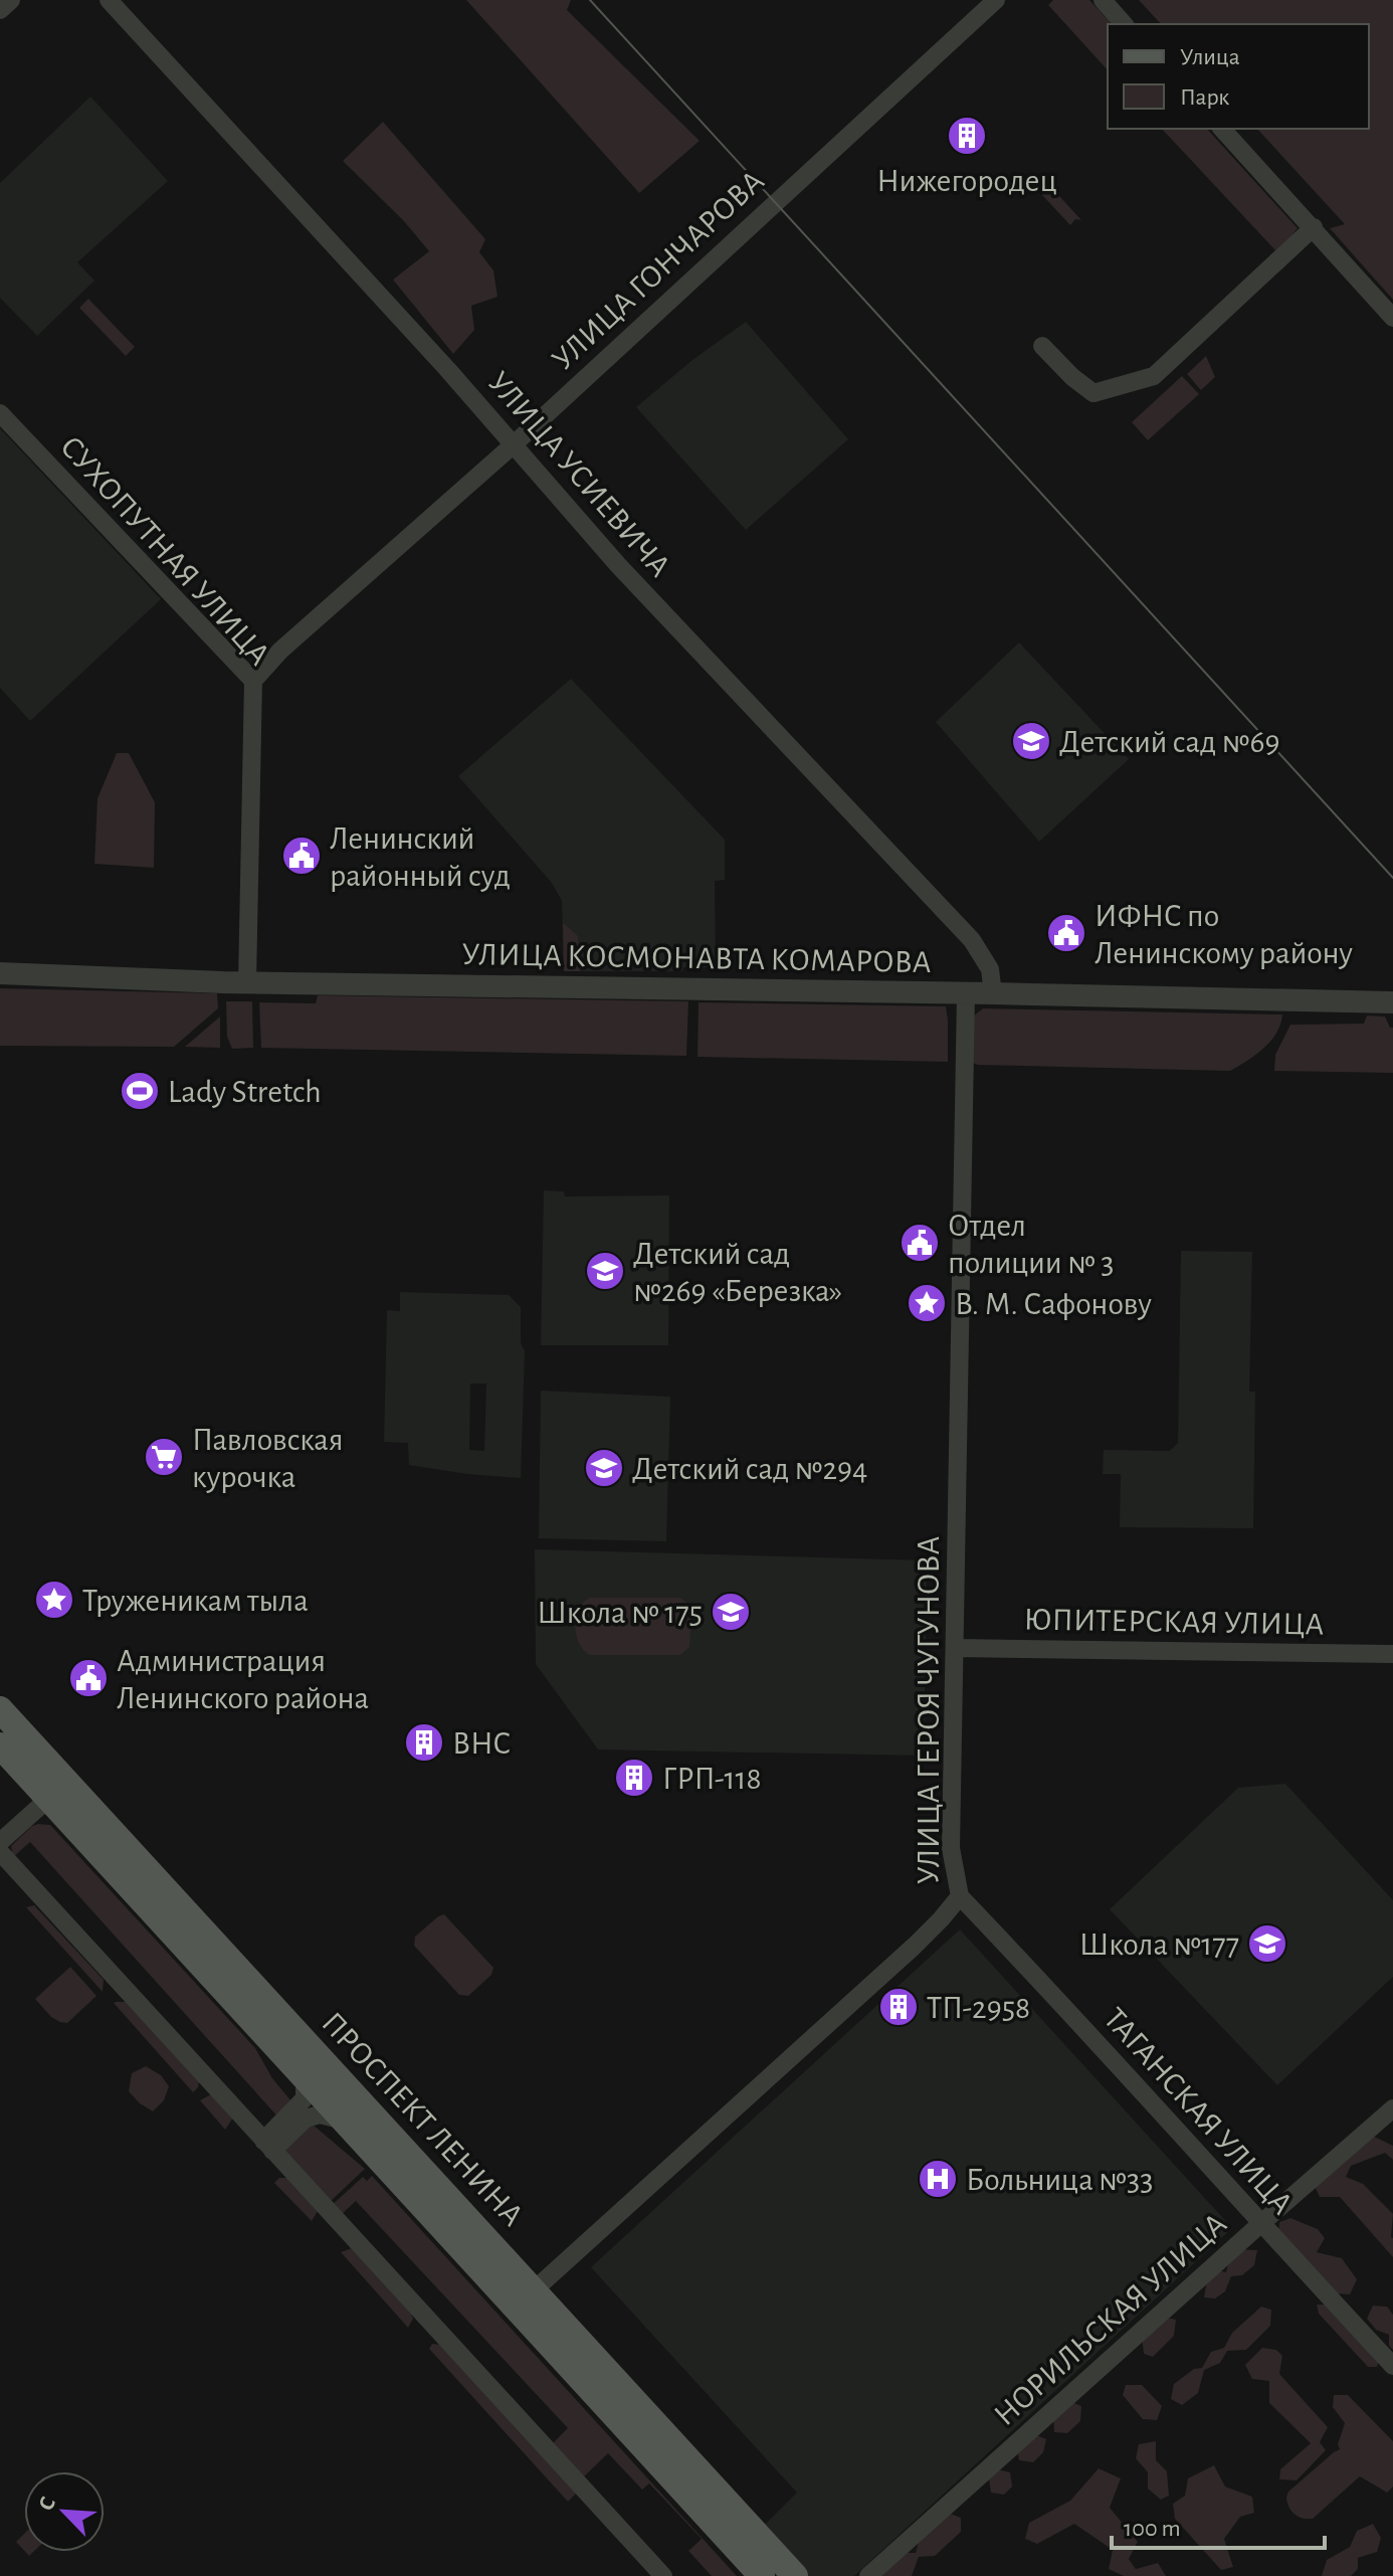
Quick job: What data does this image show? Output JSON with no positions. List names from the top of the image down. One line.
{"streets":{"main road":["ПРОСПЕКТ ЛЕНИНА"],"street":["УЛИЦА ГОНЧАРОВА","УЛИЦА УСИЕВИЧА","СУХОПУТНАЯ УЛИЦА","УЛИЦА КОСМОНАВТА КОМАРОВА","ЮПИТЕРСКАЯ УЛИЦА","УЛИЦА ГЕРОЯ ЧУГУНОВА","ТАГАНСКАЯ УЛИЦА","НОРИЛЬСКАЯ УЛИЦА"]},"crossings":[["УЛИЦА ГОНЧАРОВА","УЛИЦА УСИЕВИЧА"],["УЛИЦА ГОНЧАРОВА","СУХОПУТНАЯ УЛИЦА"],["УЛИЦА УСИЕВИЧА","УЛИЦА КОСМОНАВТА КОМАРОВА"],["СУХОПУТНАЯ УЛИЦА","УЛИЦА КОСМОНАВТА КОМАРОВА"],["УЛИЦА КОСМОНАВТА КОМАРОВА","УЛИЦА ГЕРОЯ ЧУГУНОВА"],["ЮПИТЕРСКАЯ УЛИЦА","УЛИЦА ГЕРОЯ ЧУГУНОВА"],["УЛИЦА ГЕРОЯ ЧУГУНОВА","ТАГАНСКАЯ УЛИЦА"],["УЛИЦА ГЕРОЯ ЧУГУНОВА","ПРОСПЕКТ ЛЕНИНА"],["ТАГАНСКАЯ УЛИЦА","НОРИЛЬСКАЯ УЛИЦА"]],"places":{"building":["Нижегородец","ВНС","ГРП-118","ТП-2958"],"school or university":["Детский сад №69","Детский сад №269 «Березка»","Детский сад №294","Школа № 175","Школа №177"],"public building":["Ленинский районный суд","ИФНС по Ленинскому району","Отдел полиции № 3","Администрация Ленинского района"],"sports":["Lady Stretch"],"place":["В. М. Сафонову","Труженикам тыла"],"supermarket":["Павловская курочка"],"hospital":["Больница №33"]},"legend":["Улица","Парк"],"scale_bar":"100 m","north":"top left"}
